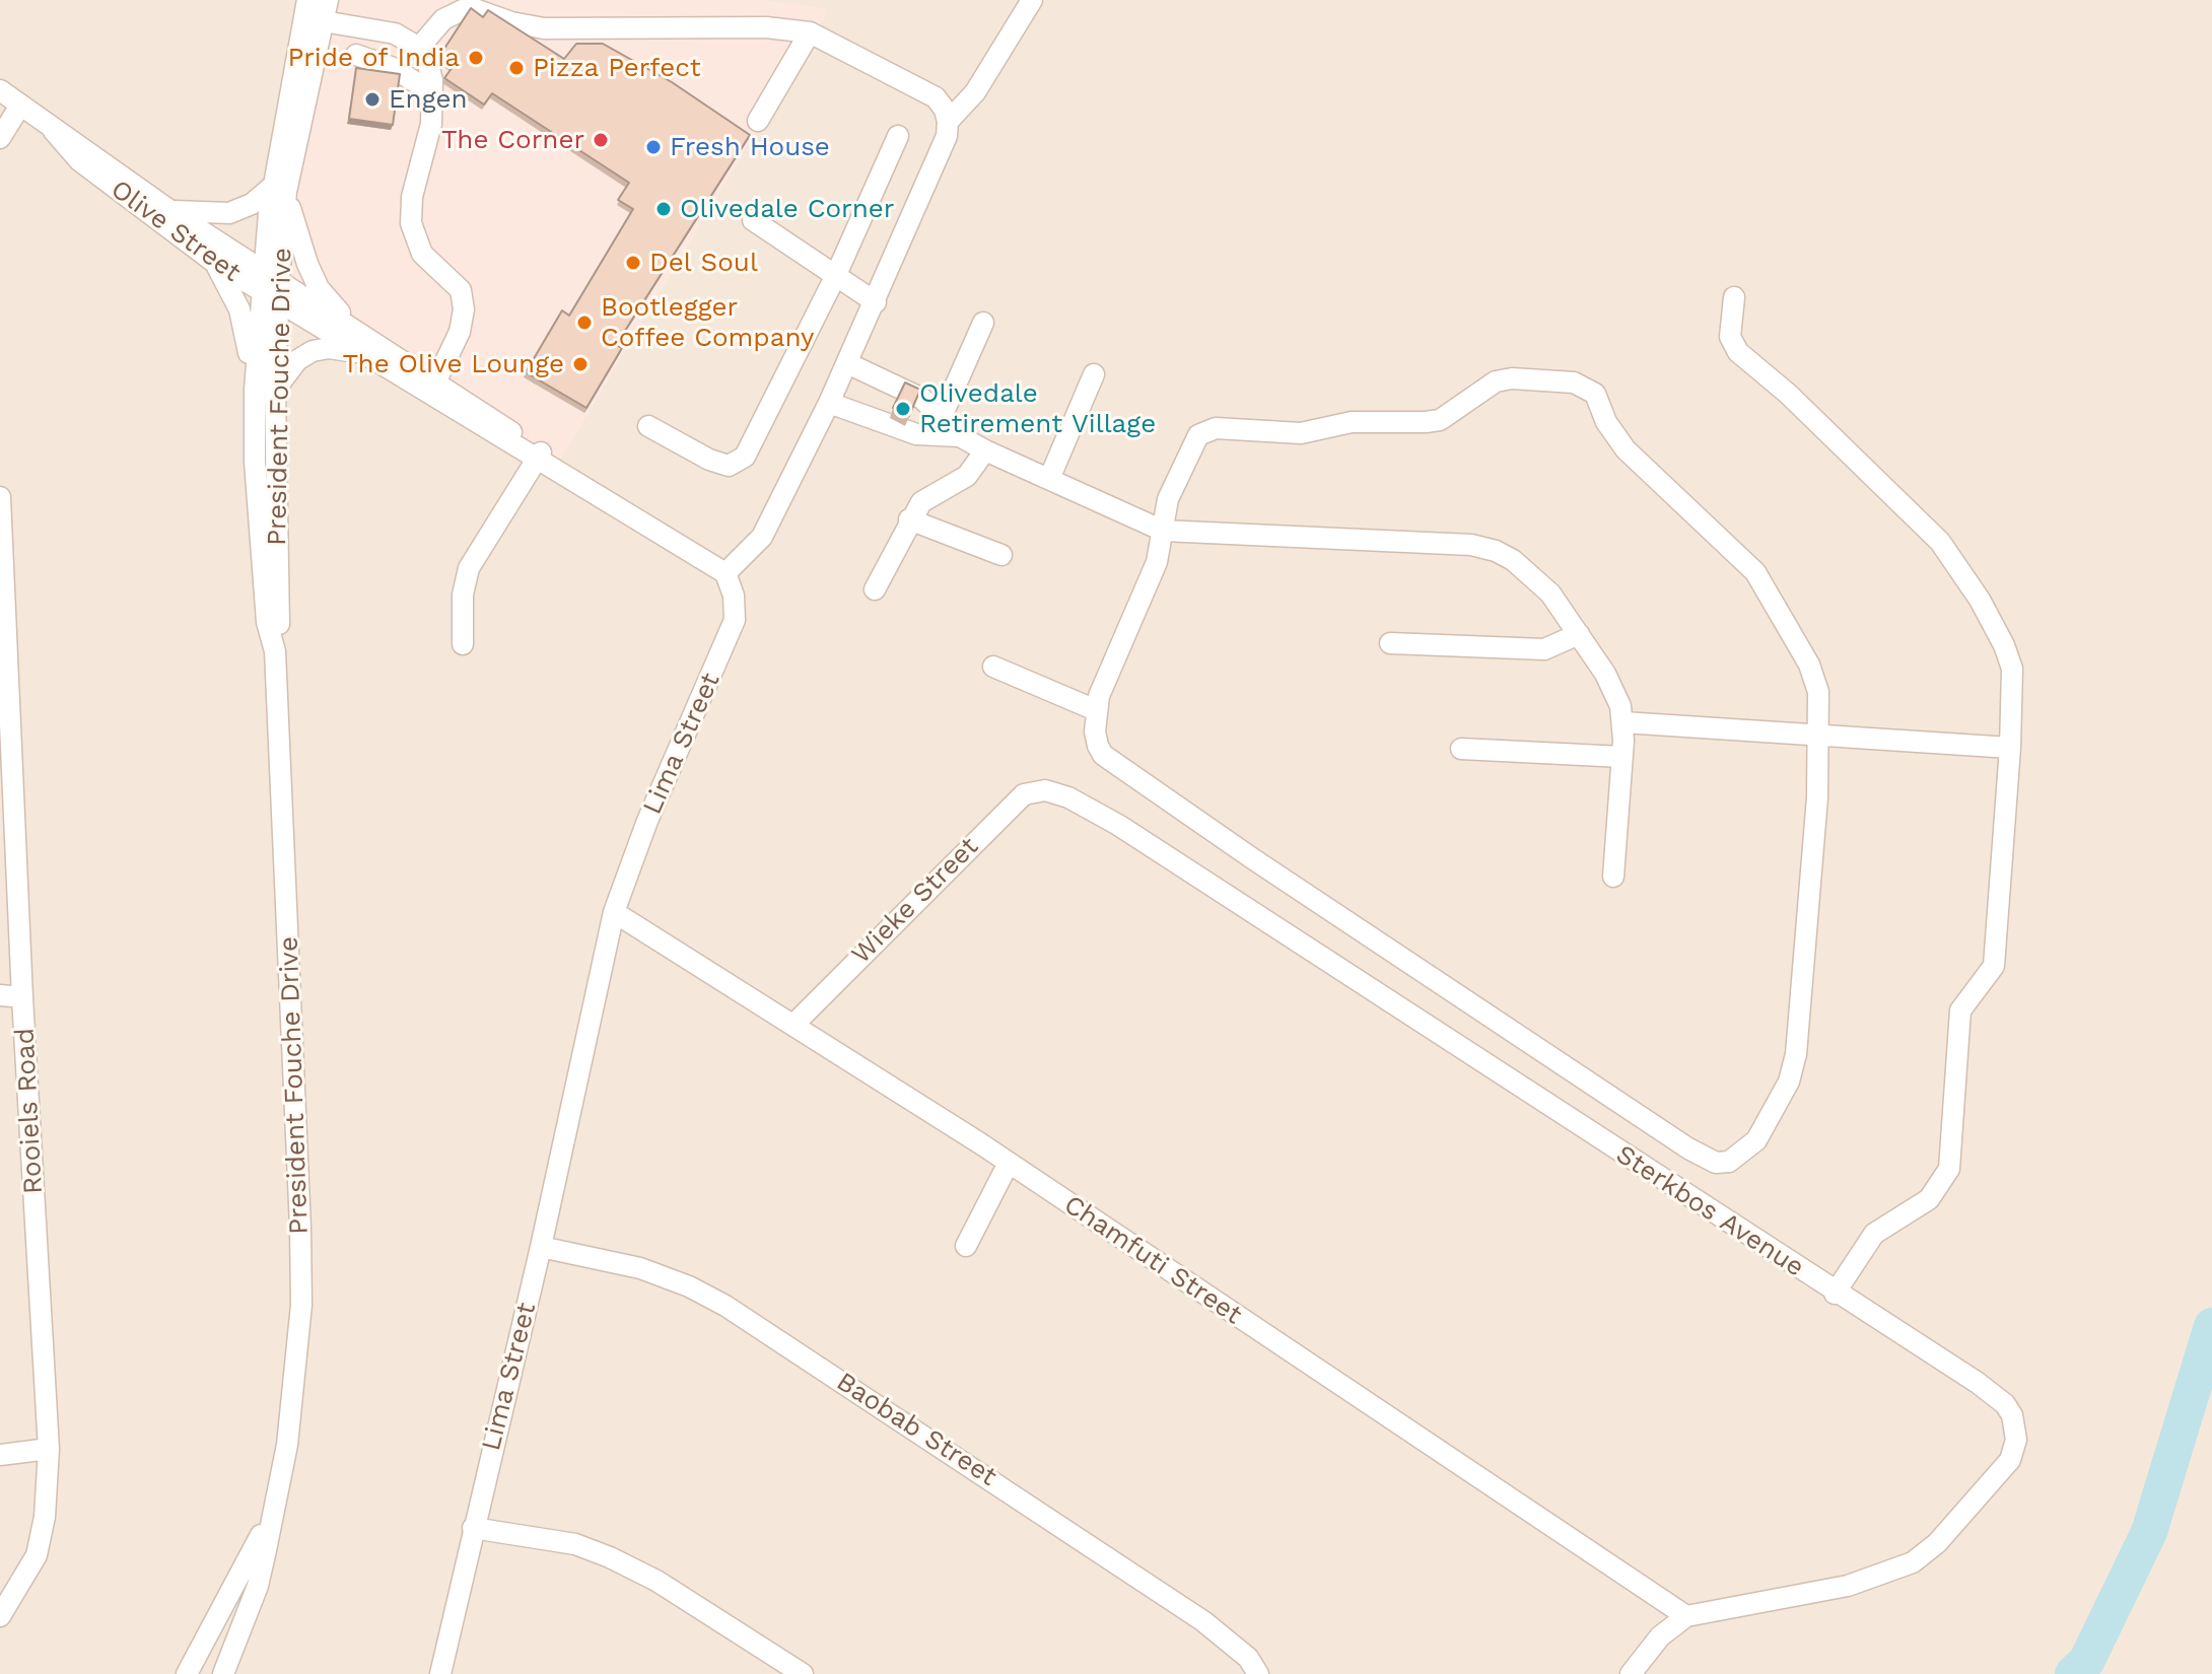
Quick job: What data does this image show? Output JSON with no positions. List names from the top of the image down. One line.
{"streets":{"street":["Olive Street","President Fouche Drive","Lima Street","Wieke Street","Rooiels Road","Sterkbos Avenue","Chamfuti Street","Baobab Street"]},"crossings":[["Olive Street","President Fouche Drive"],["Olive Street","Lima Street"],["Lima Street","Chamfuti Street"],["Lima Street","Baobab Street"],["Wieke Street","Sterkbos Avenue"],["Wieke Street","Chamfuti Street"],["Sterkbos Avenue","Chamfuti Street"]],"places":["Pride of India","Pizza Perfect","Engen","The Corner","Fresh House","Olivedale Corner","Del Soul","Bootlegger Coffee Company","The Olive Lounge","Olivedale Retirement Village"]}
